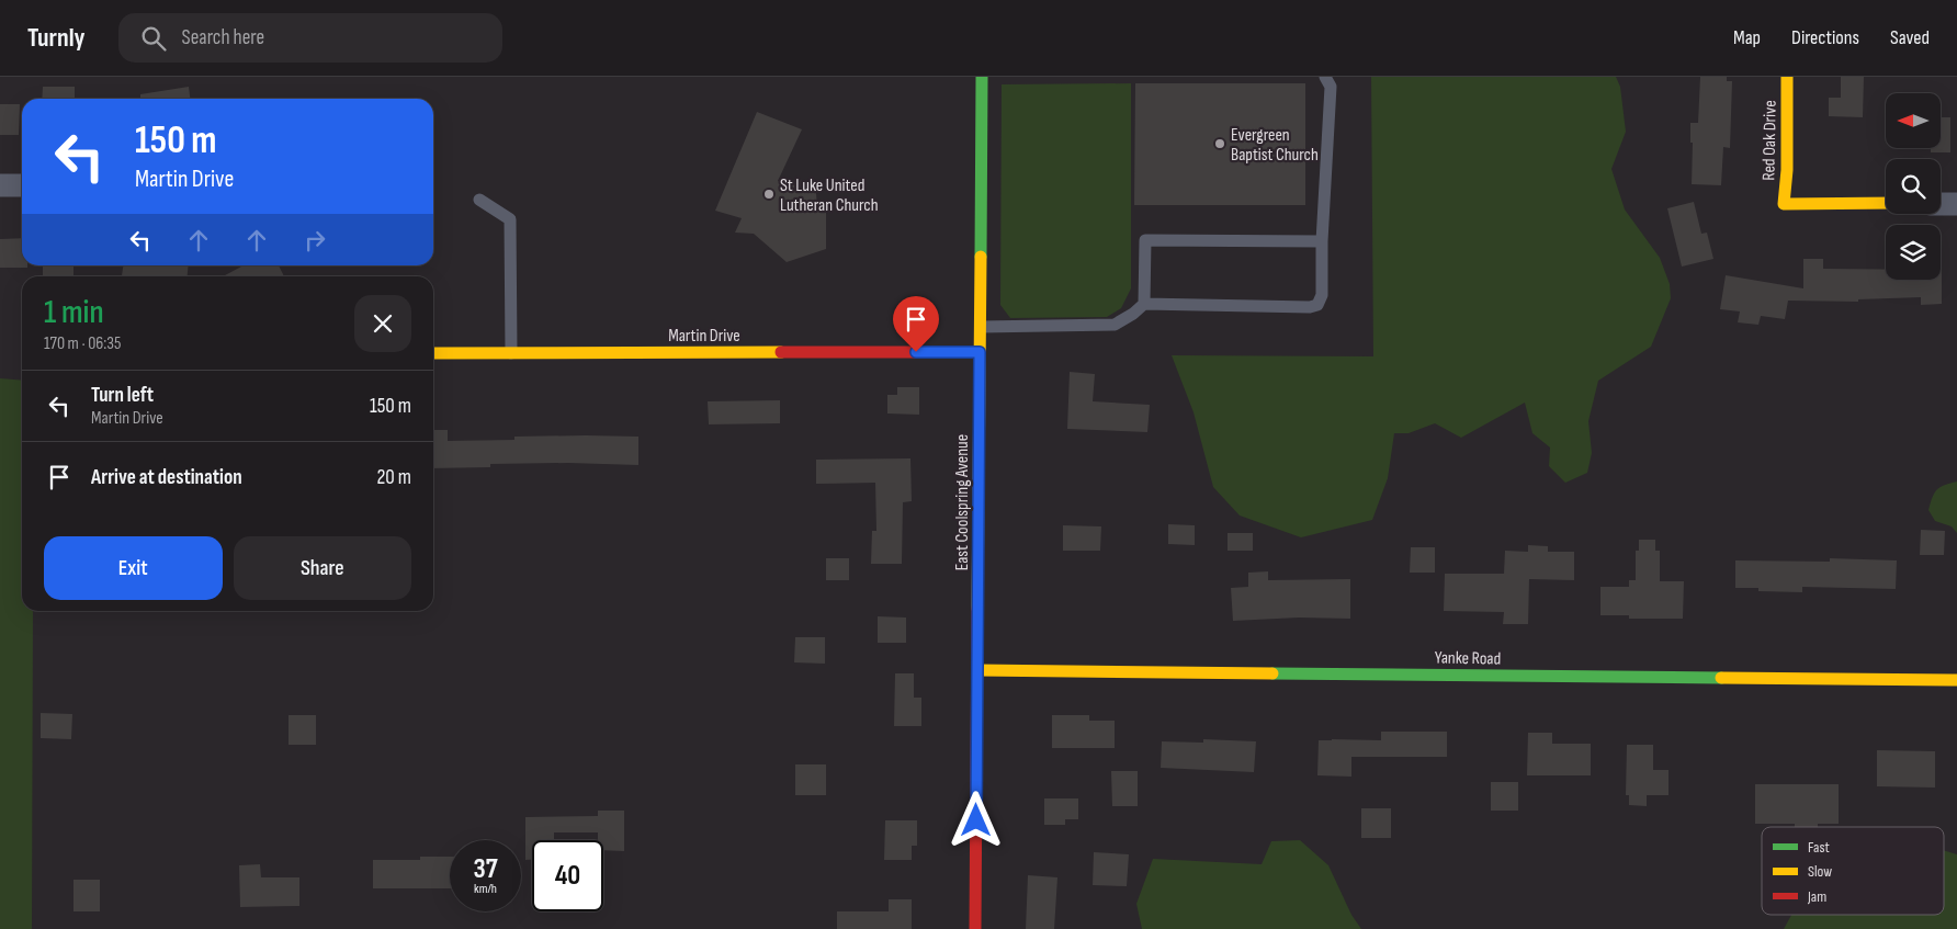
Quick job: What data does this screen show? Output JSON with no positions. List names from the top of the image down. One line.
{"streets":{"street":["Red Oak Drive","Martin Drive","East Coolspring Avenue","Yanke Road"]},"crossings":[["Martin Drive","East Coolspring Avenue"],["East Coolspring Avenue","Yanke Road"]],"places":["Evergreen Baptist Church","St Luke United Lutheran Church"],"legend":["Fast","Slow","Jam"],"north":"left","page":{"header":"Turnly","search":"Search here","nav":["Map","Directions","Saved"],"turn":["150 m","Martin Drive"],"heading":["1 min","170 m · 06:35"],"list":[{"name":"Turn left","note":"Martin Drive","value":"150 m"},{"name":"Arrive at destination","value":"20 m"}],"buttons":["Exit","Share"],"speed":"37 km/h","limit":"40"}}
